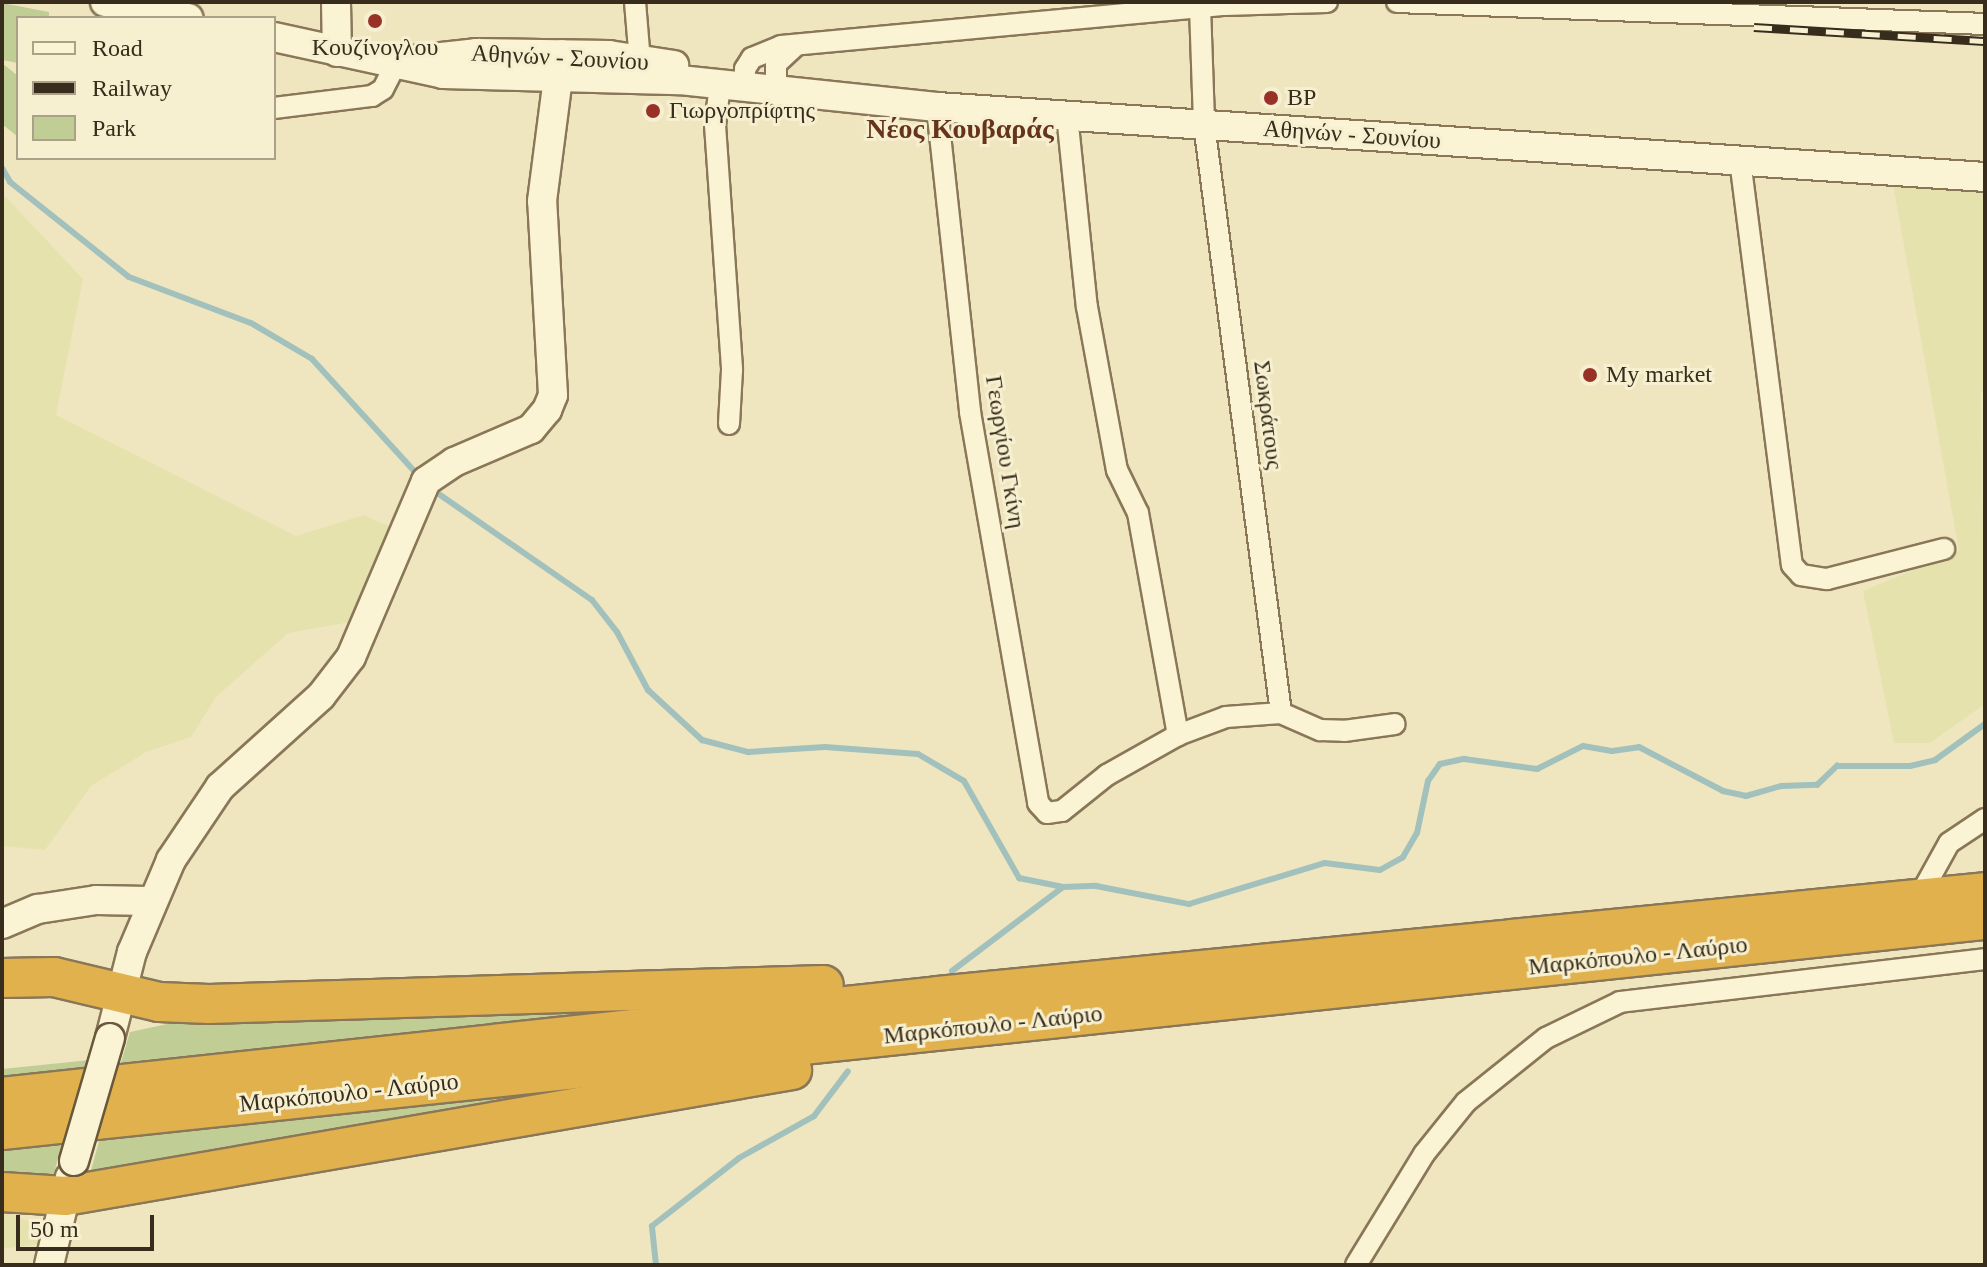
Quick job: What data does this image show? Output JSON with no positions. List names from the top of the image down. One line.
{"streets":{"highway":["Μαρκόπουλο - Λαύριο"],"main road":["Αθηνών - Σουνίου"],"street":["Σωκράτους","Γεωργίου Γκίνη"]},"crossings":[["Αθηνών - Σουνίου","Σωκράτους"],["Αθηνών - Σουνίου","Γεωργίου Γκίνη"]],"districts":["Νέος Κουβαράς"],"places":["Κουζίνογλου","BP","Γιωργοπρίφτης","My market"],"legend":["Road","Railway","Park"],"scale_bar":"50 m"}
